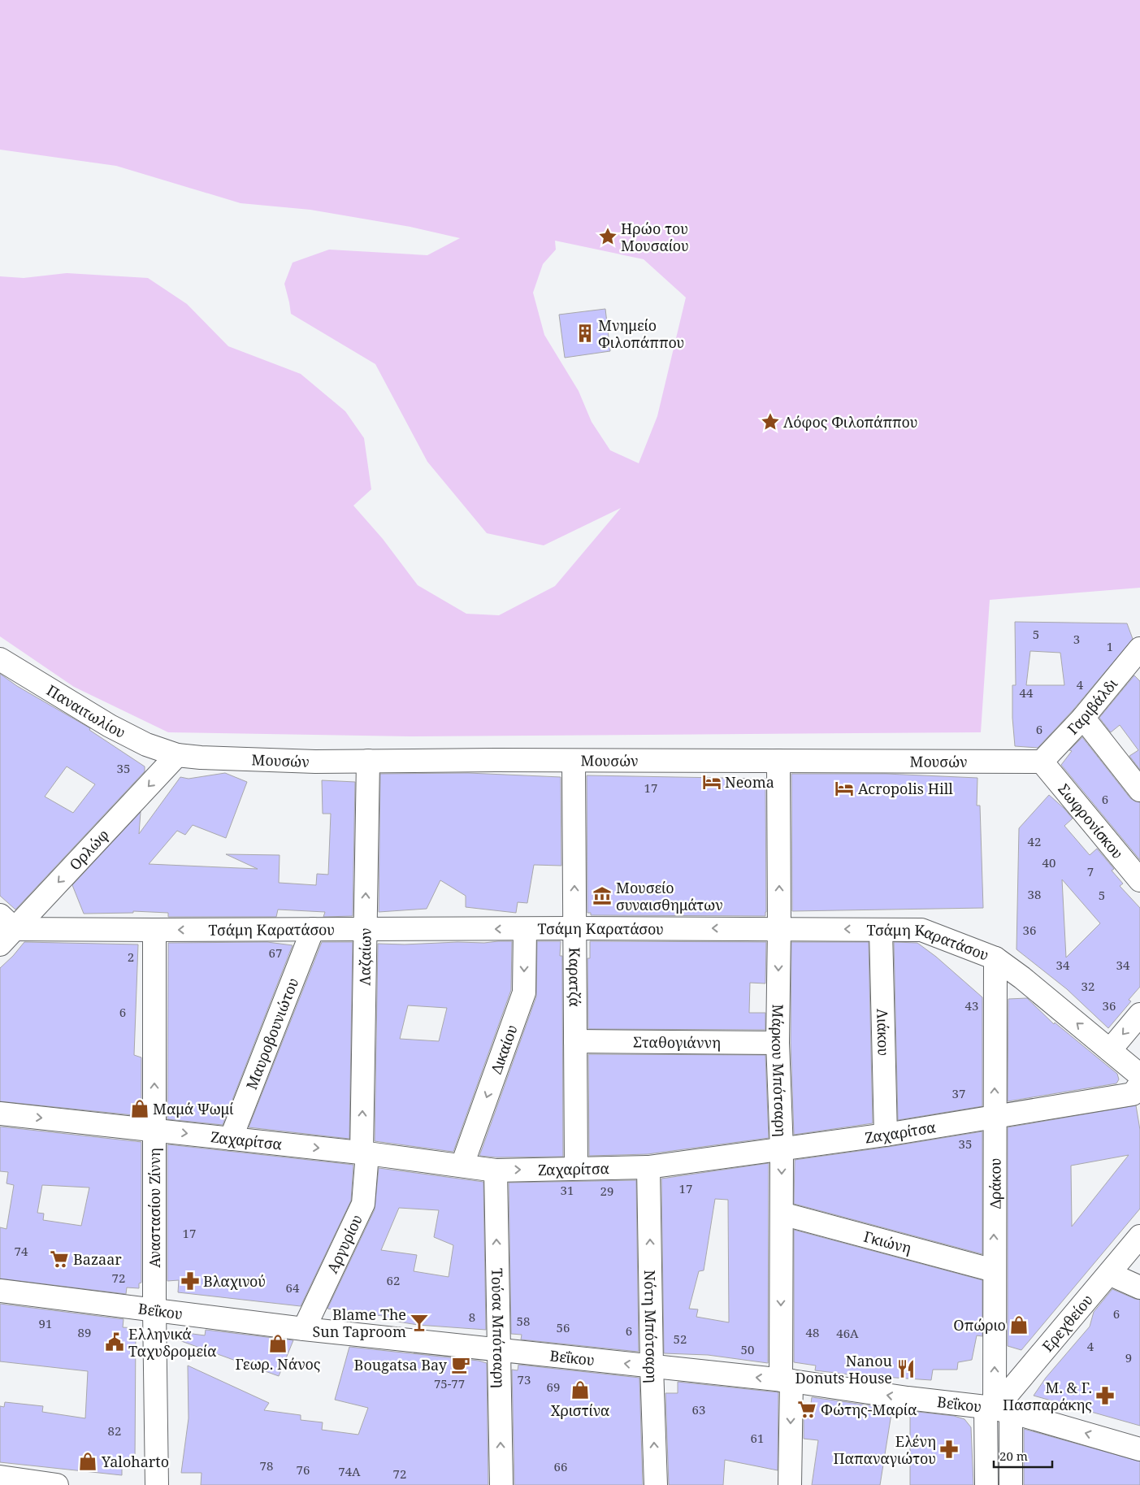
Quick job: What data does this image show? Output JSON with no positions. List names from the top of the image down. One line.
{"streets":{"street":["Γαριβάλδι","Παναιτωλίου","Μουσών","Σωφρονίσκου","Ορλώφ","Τσάμη Καρατάσου","Λαζαίων","Καρατζά","Λιάκου","Μαυροβουνιώτου","Σταθογιάννη","Δικαίου","Μάρκου Μπότσαρη","Ζαχαρίτσα","Δράκου","Αναστασίου Ζίννη","Γκιώνη","Αργυρίου","Βεΐκου","Ερεχθείου","Νότη Μπότσαρη","Τούσα Μπότσαρη"]},"crossings":[["Γαριβάλδι","Μουσών"],["Γαριβάλδι","Σωφρονίσκου"],["Παναιτωλίου","Μουσών"],["Παναιτωλίου","Ορλώφ"],["Μουσών","Σωφρονίσκου"],["Μουσών","Ορλώφ"],["Μουσών","Λαζαίων"],["Μουσών","Καρατζά"],["Μουσών","Μάρκου Μπότσαρη"],["Ορλώφ","Τσάμη Καρατάσου"],["Τσάμη Καρατάσου","Λαζαίων"],["Τσάμη Καρατάσου","Καρατζά"],["Τσάμη Καρατάσου","Λιάκου"],["Τσάμη Καρατάσου","Μαυροβουνιώτου"],["Τσάμη Καρατάσου","Δικαίου"],["Τσάμη Καρατάσου","Μάρκου Μπότσαρη"],["Τσάμη Καρατάσου","Δράκου"],["Τσάμη Καρατάσου","Αναστασίου Ζίννη"],["Λαζαίων","Ζαχαρίτσα"],["Λαζαίων","Αργυρίου"],["Καρατζά","Σταθογιάννη"],["Καρατζά","Ζαχαρίτσα"],["Λιάκου","Ζαχαρίτσα"],["Μαυροβουνιώτου","Ζαχαρίτσα"],["Σταθογιάννη","Μάρκου Μπότσαρη"],["Δικαίου","Ζαχαρίτσα"],["Μάρκου Μπότσαρη","Ζαχαρίτσα"],["Μάρκου Μπότσαρη","Γκιώνη"],["Μάρκου Μπότσαρη","Βεΐκου"],["Ζαχαρίτσα","Δράκου"],["Ζαχαρίτσα","Αναστασίου Ζίννη"],["Ζαχαρίτσα","Αργυρίου"],["Ζαχαρίτσα","Νότη Μπότσαρη"],["Ζαχαρίτσα","Τούσα Μπότσαρη"],["Δράκου","Γκιώνη"],["Δράκου","Βεΐκου"],["Δράκου","Ερεχθείου"],["Αναστασίου Ζίννη","Βεΐκου"],["Αργυρίου","Βεΐκου"],["Βεΐκου","Ερεχθείου"],["Βεΐκου","Νότη Μπότσαρη"],["Βεΐκου","Τούσα Μπότσαρη"]],"one_way":["Ορλώφ","Τσάμη Καρατάσου","Λαζαίων","Καρατζά","Δικαίου","Ζαχαρίτσα","Δράκου","Αναστασίου Ζίννη","Βεΐκου","Νότη Μπότσαρη","Τούσα Μπότσαρη"],"places":{"place":["Ηρώο του Μουσαίου","Λόφος Φιλοπάππου"],"building":["Μνημείο Φιλοπάππου"],"hotel":["Neoma","Acropolis Hill"],"museum":["Μουσείο συναισθημάτων"],"shop":["Μαμά Ψωμί","Οπώριο","Γεωρ. Νάνος","Χριστίνα","Yaloharto"],"supermarket":["Bazaar","Φώτης-Μαρία"],"pharmacy":["Βλαχινού","Μ. & Γ. Πασπαράκης","Ελένη Παπαναγιώτου"],"bar":["Blame The Sun Taproom"],"public building":["Ελληνικά Ταχυδρομεία"],"cafe":["Bougatsa Bay"],"restaurant":["Nanou Donuts House"]},"house_numbers":["5","3","1","4","44","6","35","17","6","42","40","7","38","5","36","67","2","34","34","32","43","36","6","37","35","17","31","29","17","74","72","62","64","6","8","58","91","56","6","89","48","46A","52","4","50","9","73","75-77","69","63","82","61","78","66","76","74A","72"],"scale_bar":"20 m"}
